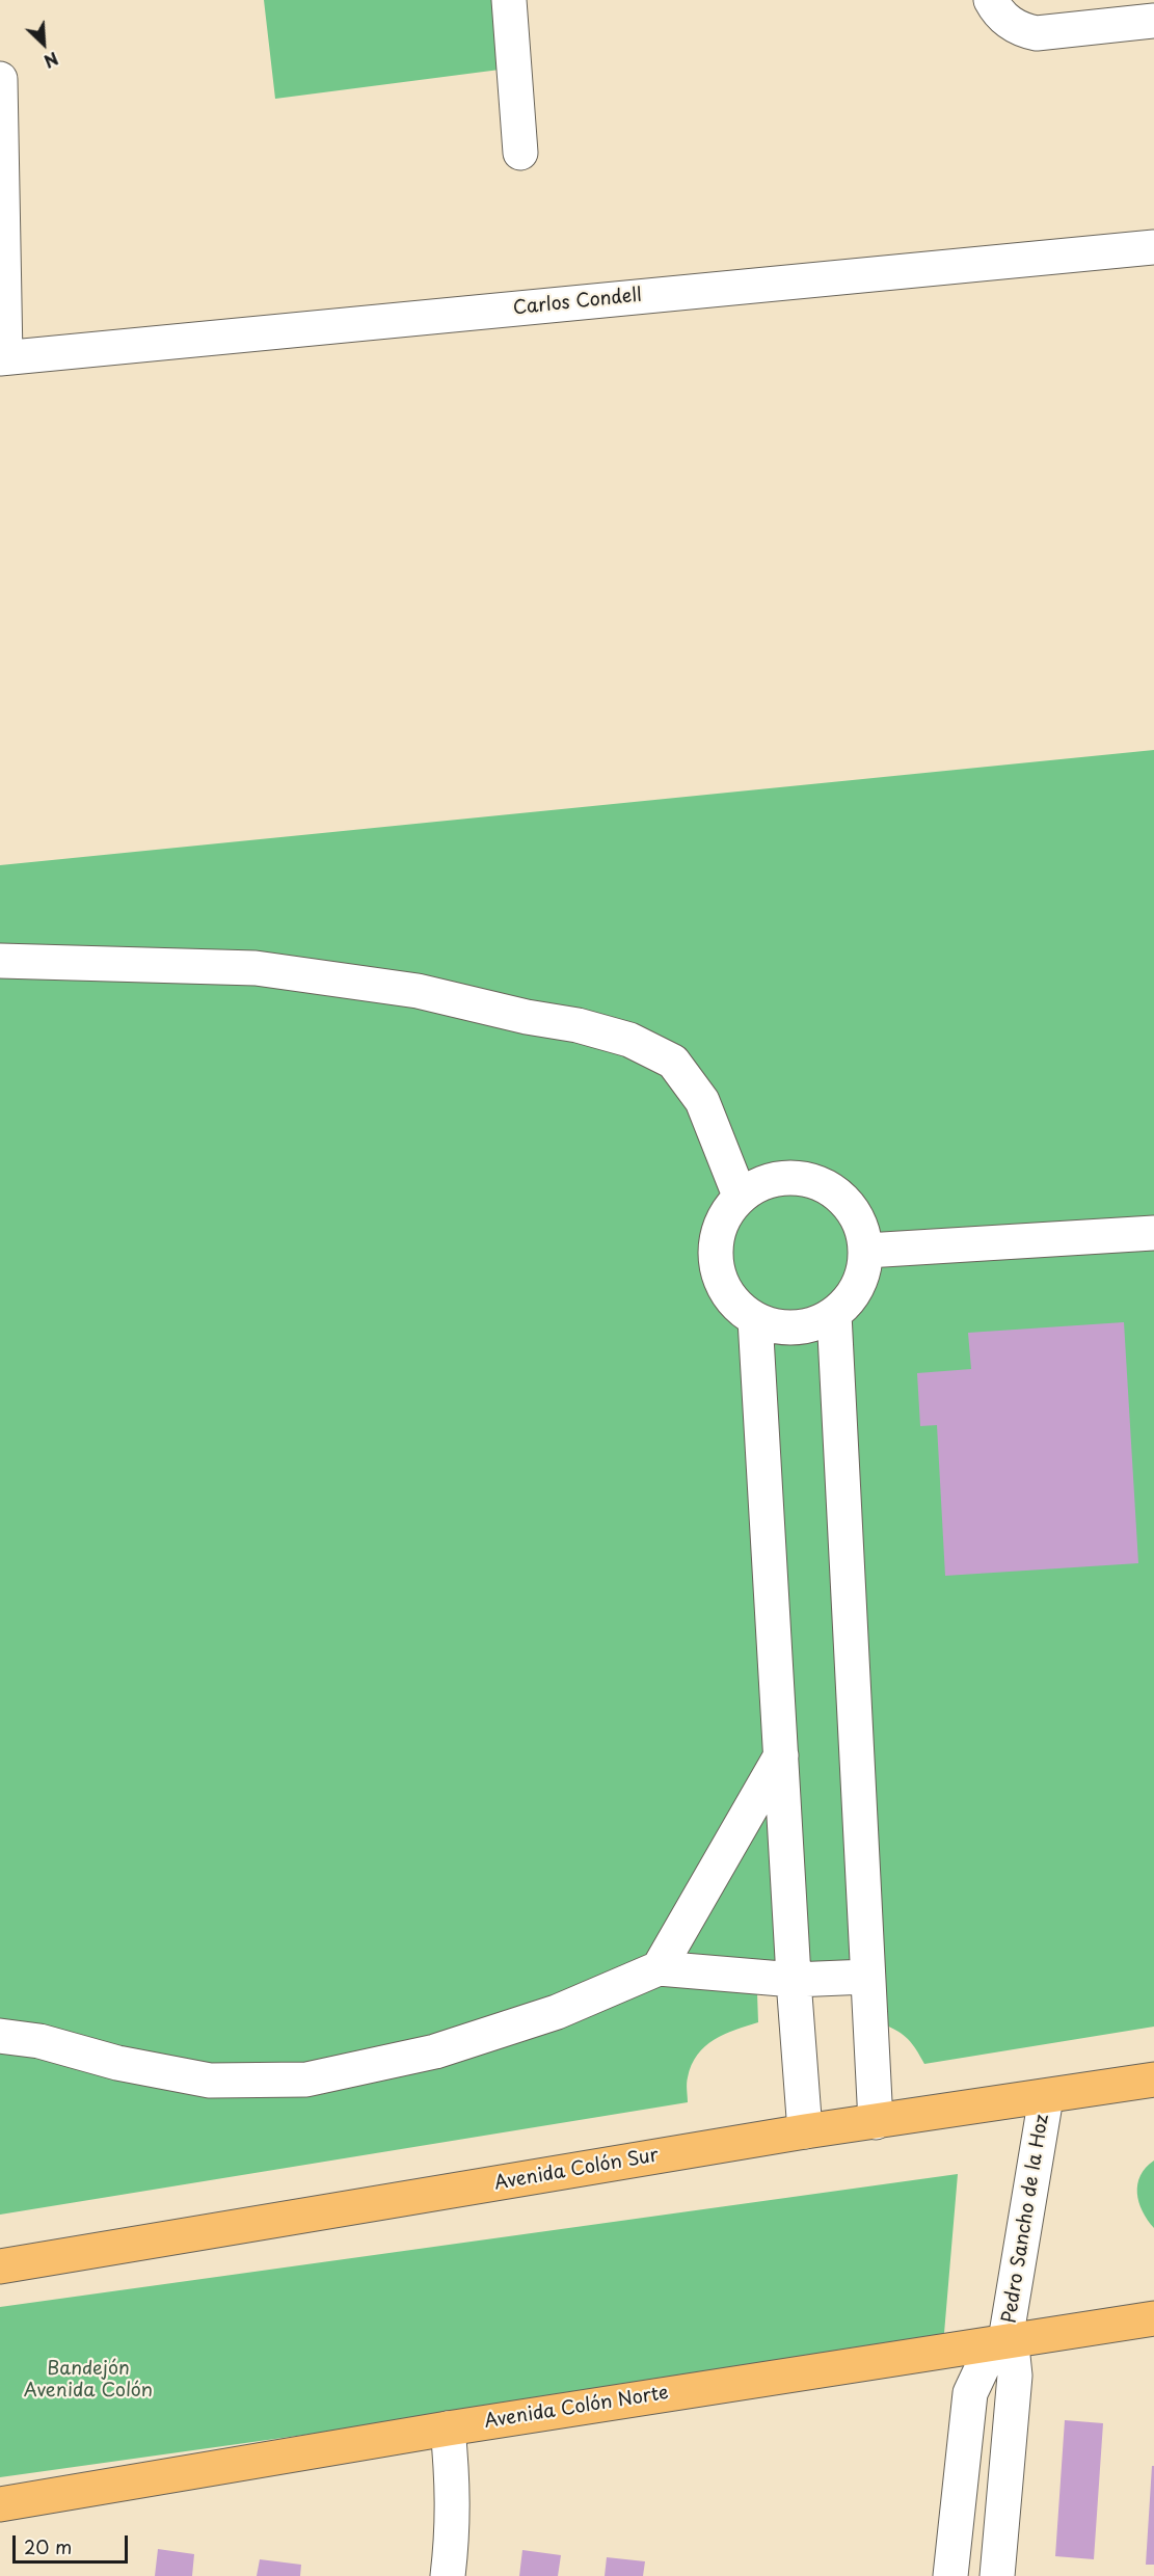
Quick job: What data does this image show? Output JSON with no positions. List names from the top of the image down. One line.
{"streets":{"main road":["Avenida Colón Sur","Avenida Colón Norte"],"street":["Carlos Condell","Pedro Sancho de la Hoz"]},"crossings":[["Avenida Colón Sur","Pedro Sancho de la Hoz"],["Pedro Sancho de la Hoz","Avenida Colón Norte"]],"parks":["Bandejón Avenida Colón"],"scale_bar":"20 m","north":"bottom right"}
